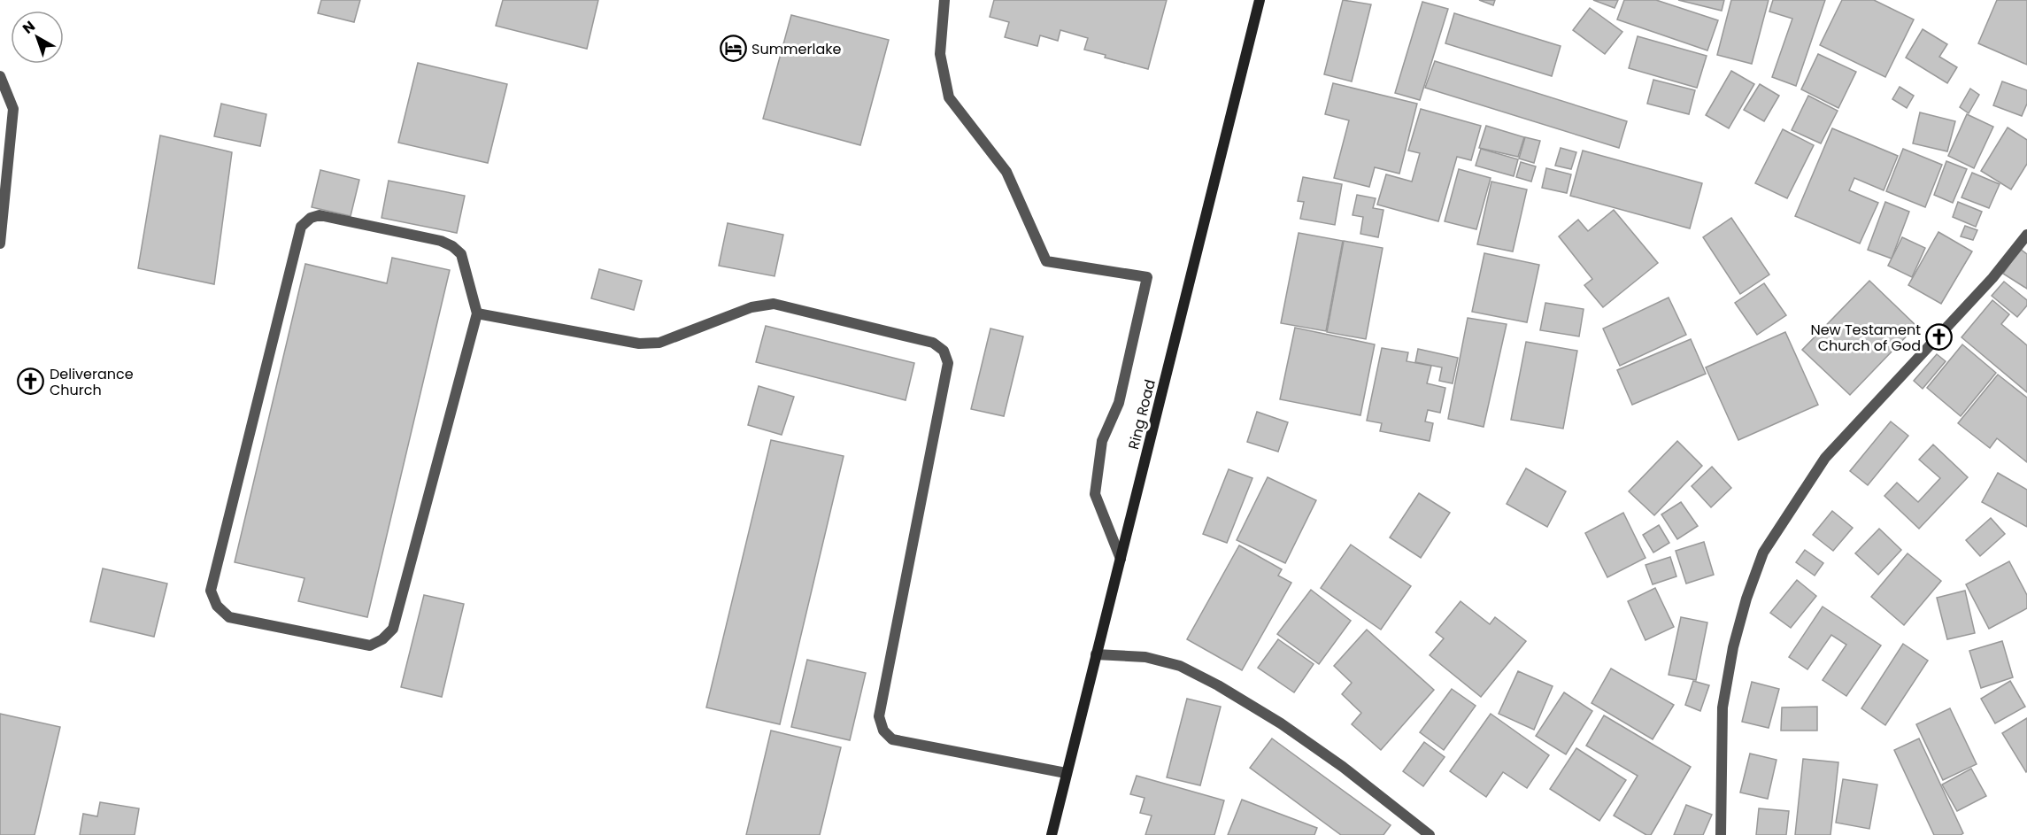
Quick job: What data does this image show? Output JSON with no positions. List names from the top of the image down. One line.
{"streets":{"main road":["Ring Road"]},"places":{"hotel":["Summerlake"],"church":["New Testament Church of God","Deliverance Church"]},"north":"top left"}
